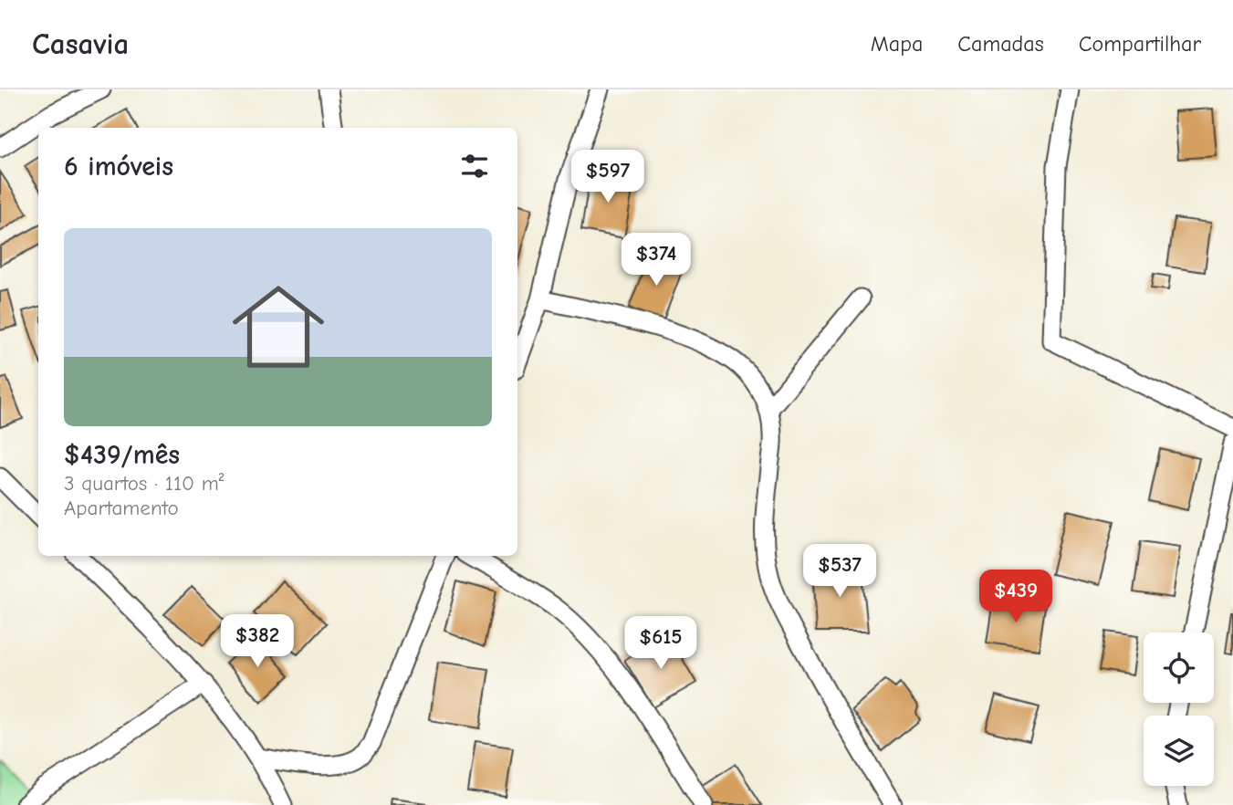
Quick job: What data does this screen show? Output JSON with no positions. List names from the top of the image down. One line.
{"page":{"header":"Casavia","nav":["Mapa","Camadas","Compartilhar"],"heading":"6 imóveis","price":["$597","$374","$537","$439","$382","$615"],"list":[{"name":"$439/mês","note":"3 quartos · 110 m² · Apartamento"}]}}
